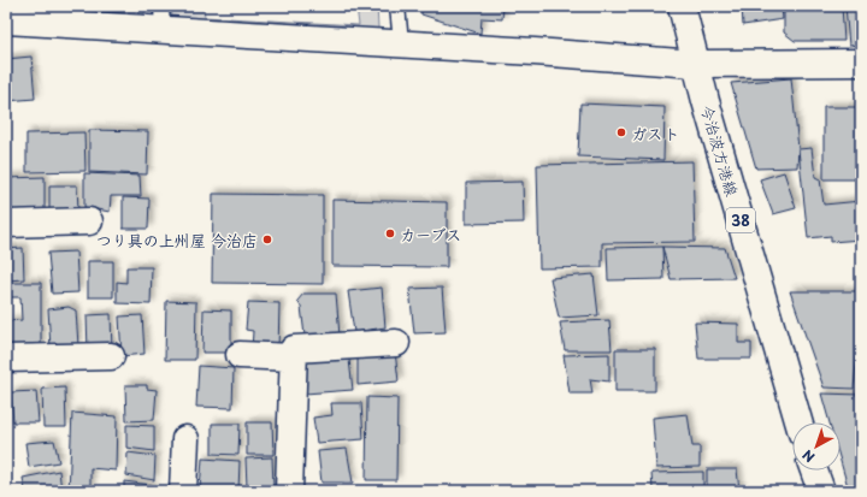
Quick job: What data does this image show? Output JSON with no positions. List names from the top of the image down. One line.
{"streets":{"street":["今治波方港線","38"]},"places":["ガスト","カーブス","つり具の上州屋 今治店"],"north":"bottom left"}
